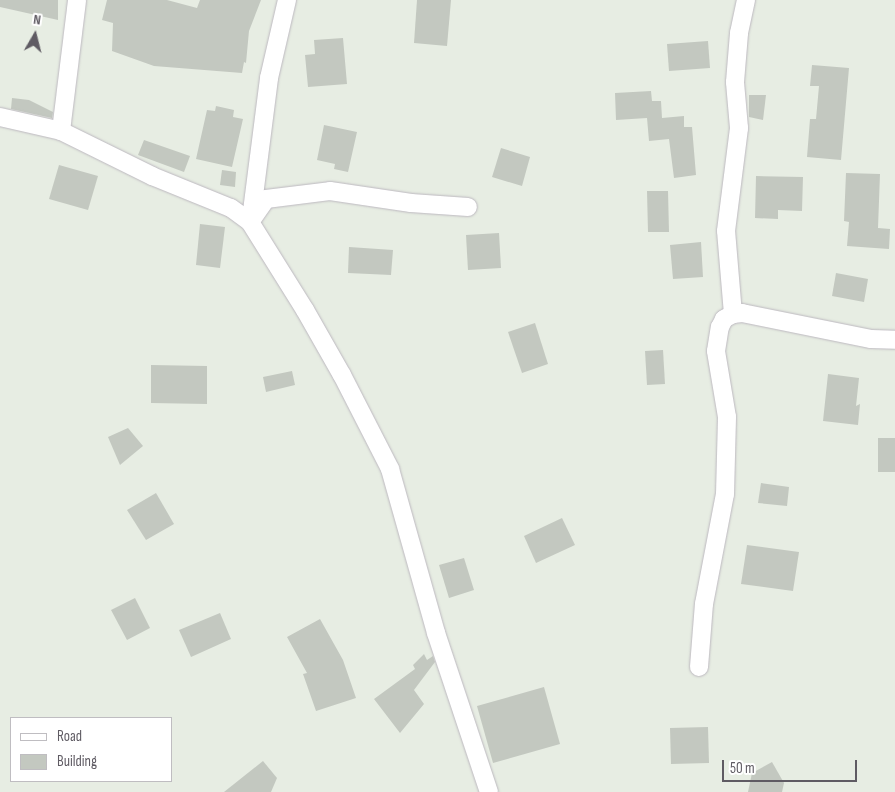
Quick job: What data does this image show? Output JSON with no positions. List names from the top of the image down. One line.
{"legend":["Road","Building"],"scale_bar":"50 m","north":"top"}
